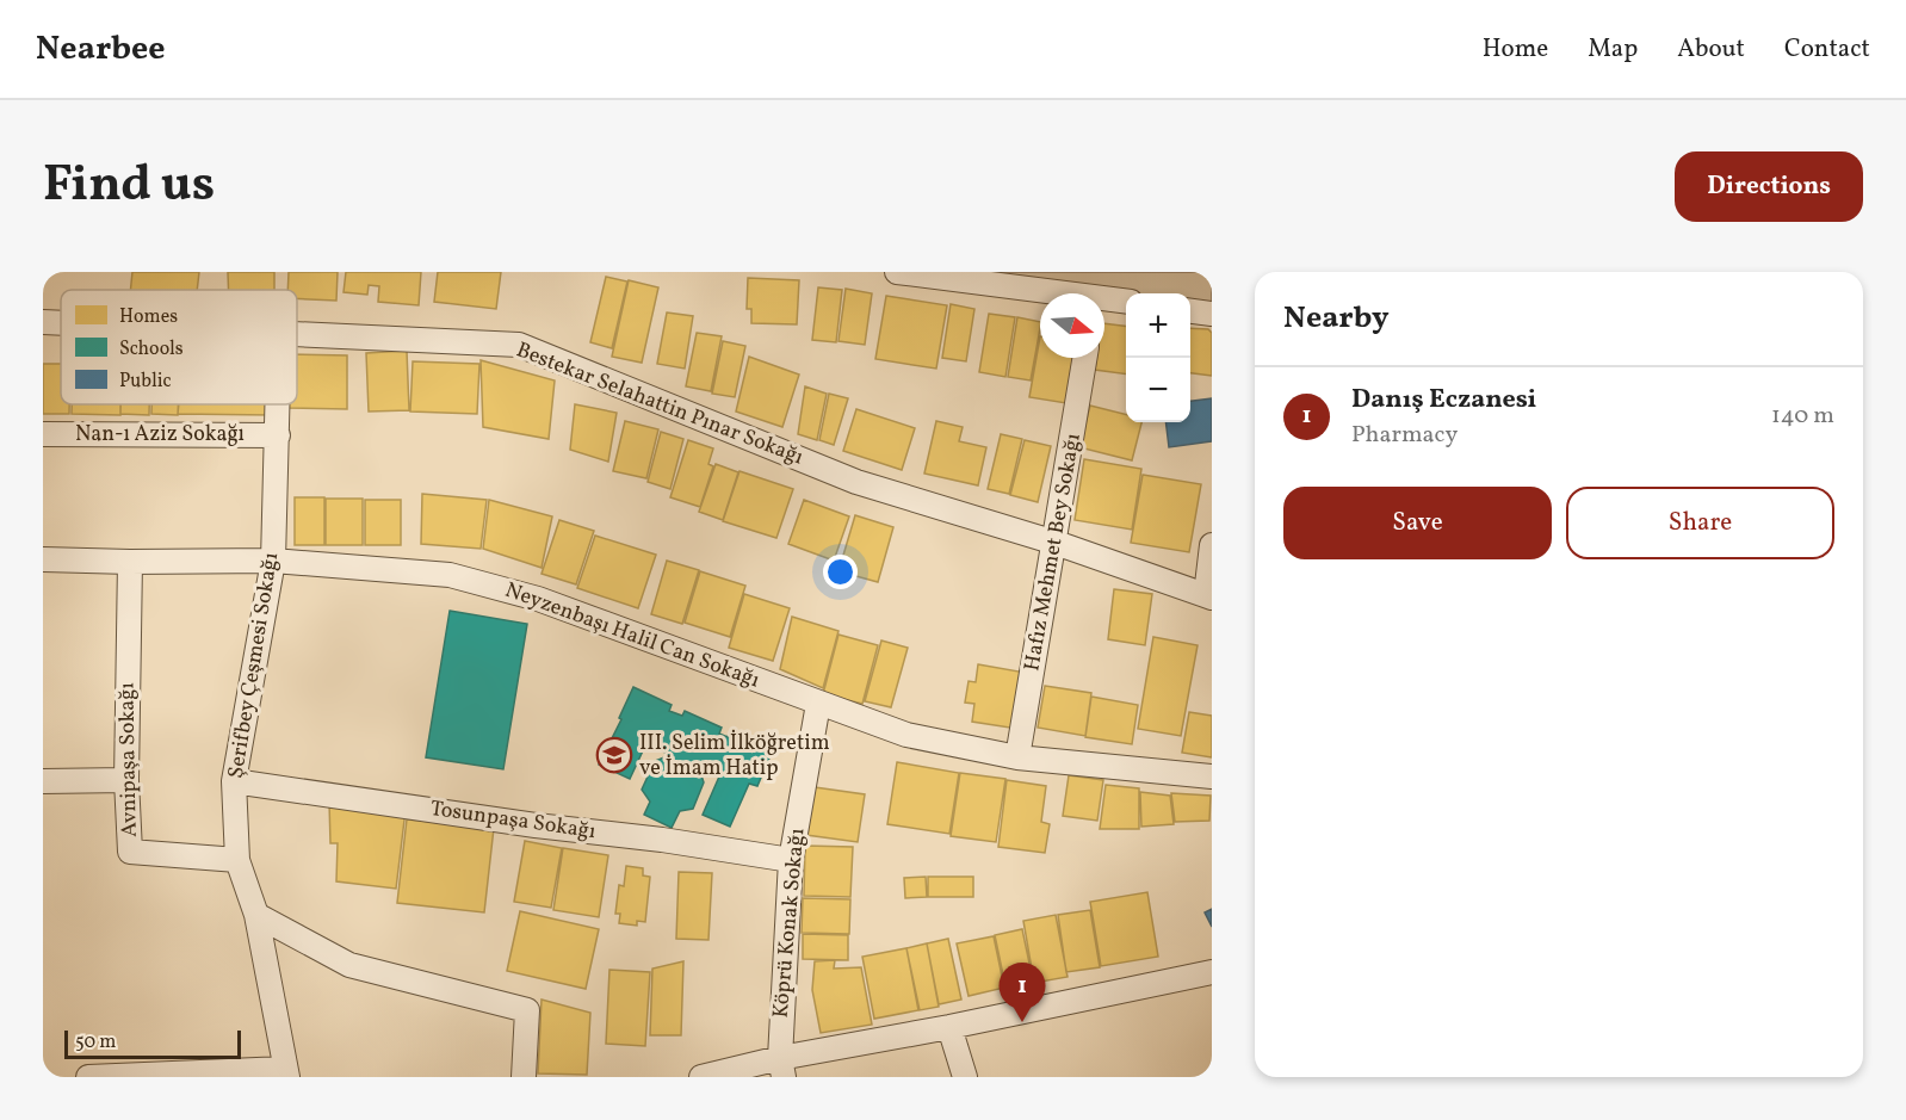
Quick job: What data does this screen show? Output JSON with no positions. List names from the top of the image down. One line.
{"streets":{"street":["Bestekar Selahattin Pınar Sokağı","Nan-ı Aziz Sokağı","Hafız Mehmet Bey Sokağı","Neyzenbaşı Halil Can Sokağı","Şerifbey Çeşmesi Sokağı","Avnipaşa Sokağı","Tosunpaşa Sokağı","Köprü Konak Sokağı"]},"crossings":[["Bestekar Selahattin Pınar Sokağı","Hafız Mehmet Bey Sokağı"],["Nan-ı Aziz Sokağı","Şerifbey Çeşmesi Sokağı"],["Hafız Mehmet Bey Sokağı","Neyzenbaşı Halil Can Sokağı"],["Neyzenbaşı Halil Can Sokağı","Şerifbey Çeşmesi Sokağı"],["Neyzenbaşı Halil Can Sokağı","Avnipaşa Sokağı"],["Neyzenbaşı Halil Can Sokağı","Köprü Konak Sokağı"],["Şerifbey Çeşmesi Sokağı","Avnipaşa Sokağı"],["Şerifbey Çeşmesi Sokağı","Tosunpaşa Sokağı"],["Tosunpaşa Sokağı","Köprü Konak Sokağı"]],"places":{"school or university":["III. Selim İlköğretim ve İmam Hatip"]},"legend":["Homes","Schools","Public"],"scale_bar":"50 m","north":"right","page":{"header":"Nearbee","nav":["Home","Map","About","Contact"],"title":"Find us","buttons":["Directions",["Save","Share"]],"heading":"Nearby","map_buttons":["+","−"],"list":[{"mark":"1","name":"Danış Eczanesi","note":"Pharmacy","value":"140 m"}],"pins":"1","scale":"50 m"}}
